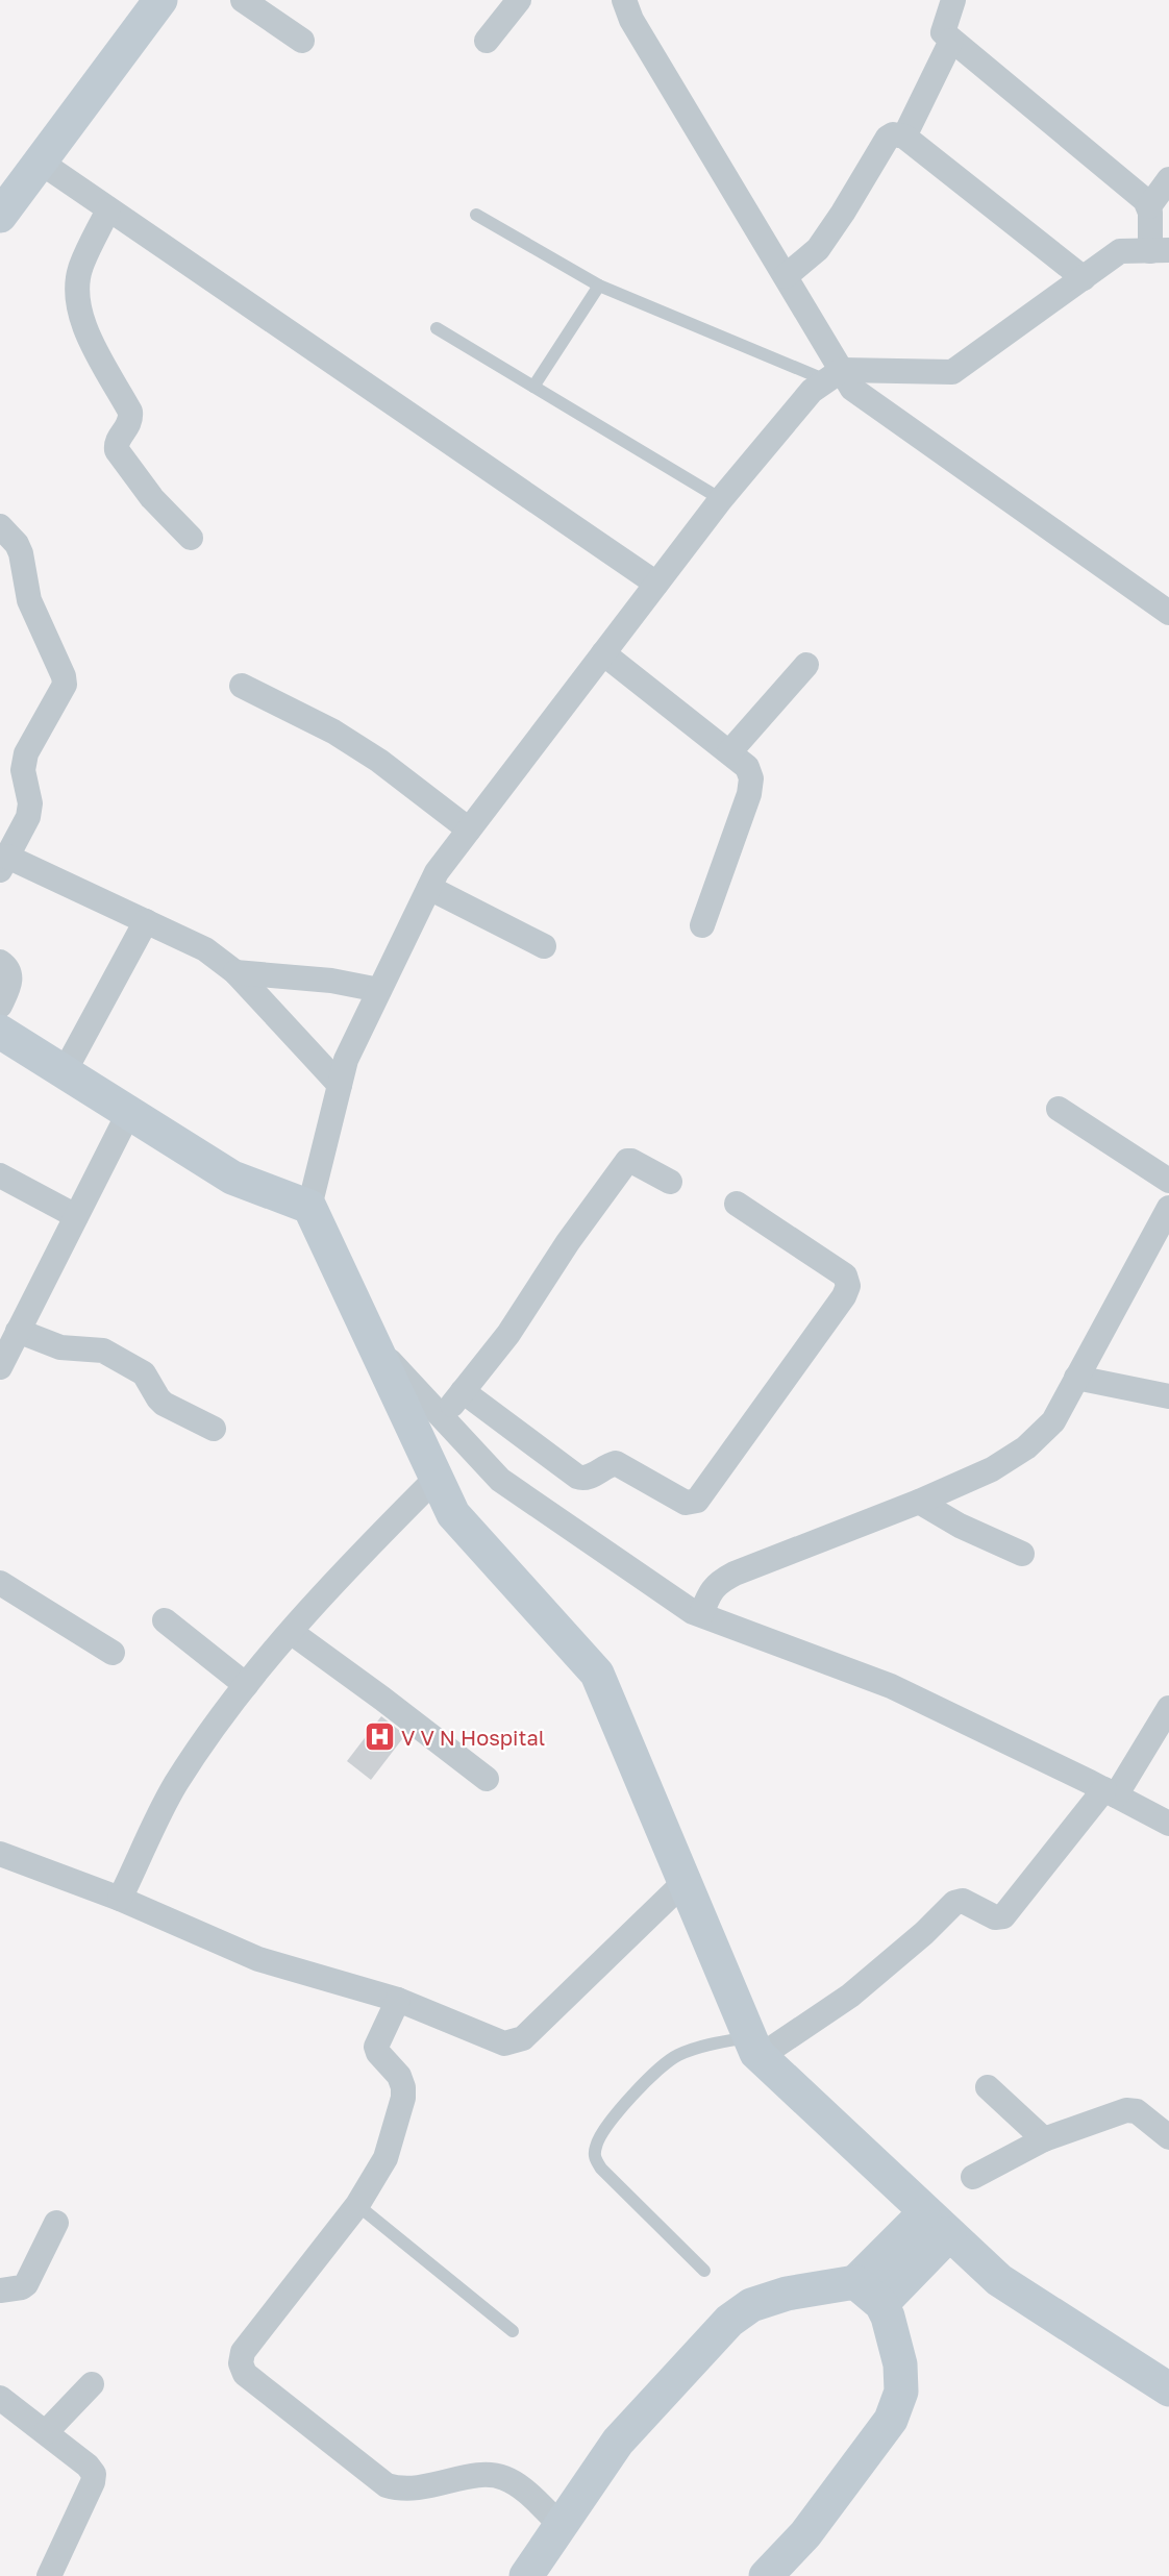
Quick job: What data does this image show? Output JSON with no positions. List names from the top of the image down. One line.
{"places":{"hospital":["V V N Hospital"]}}
